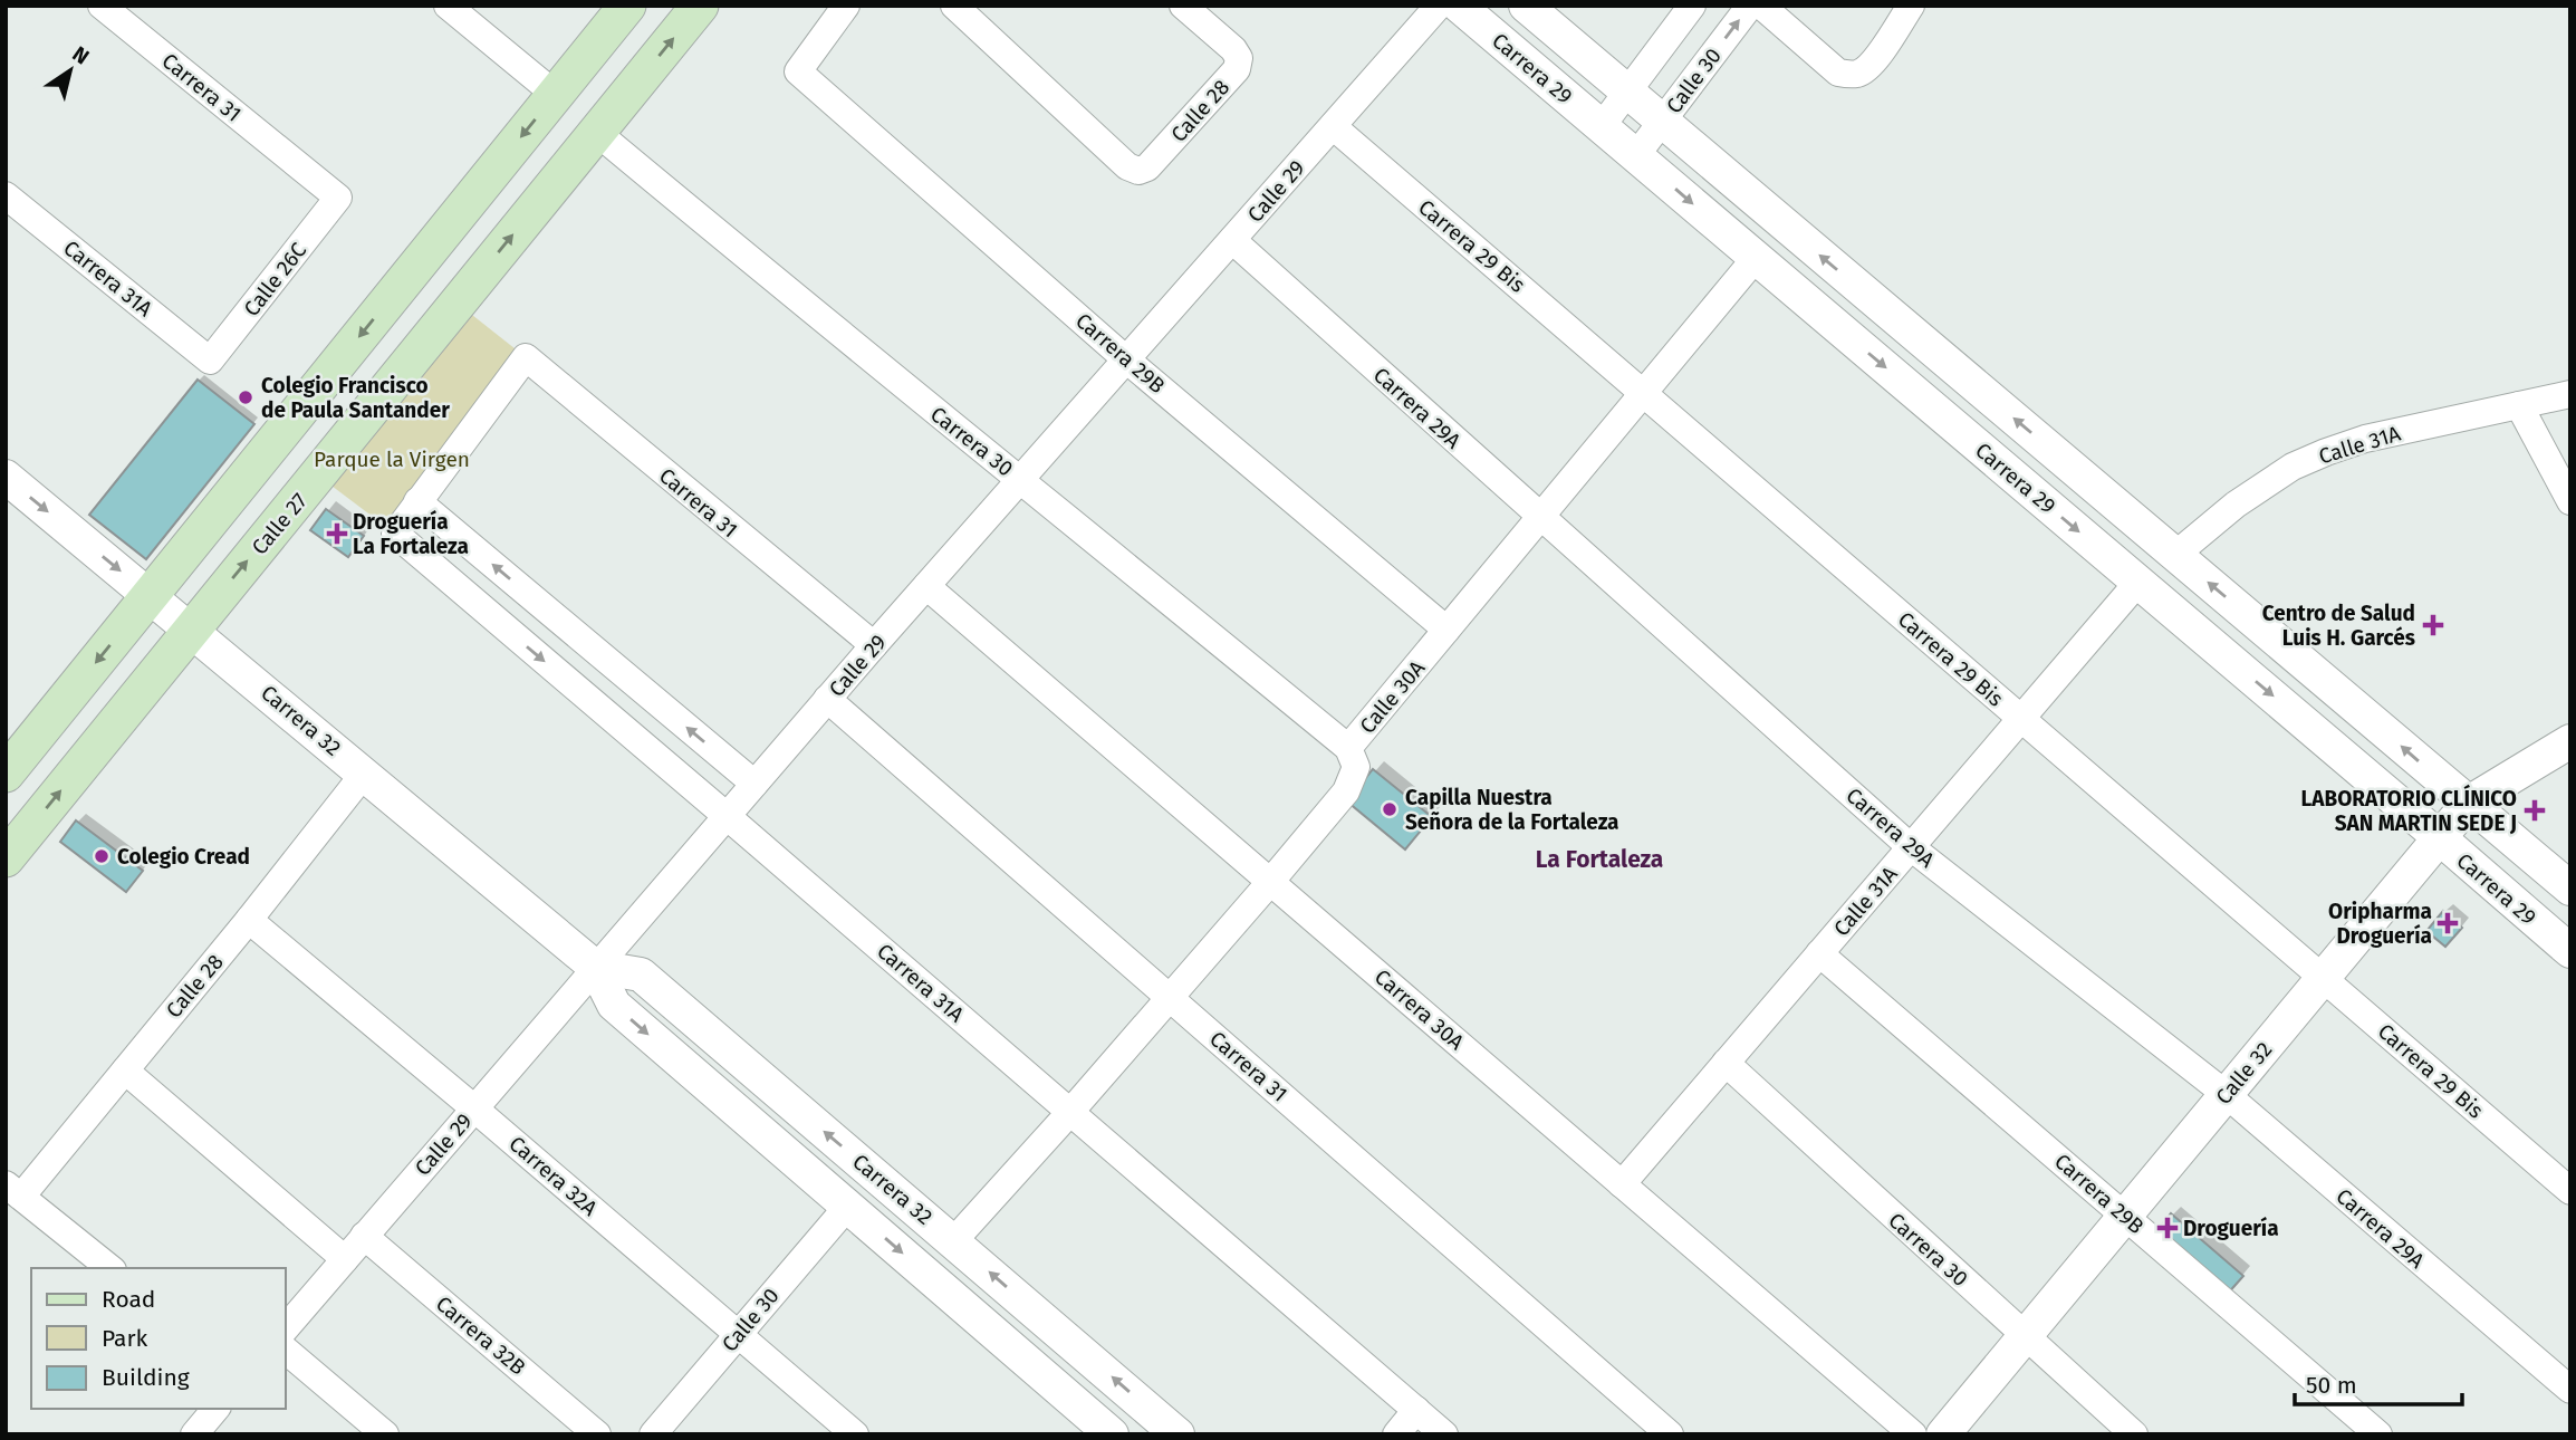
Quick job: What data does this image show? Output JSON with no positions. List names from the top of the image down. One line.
{"streets":{"main road":["Calle 27"],"street":["Carrera 29","Calle 30","Carrera 31","Calle 28","Calle 29","Carrera 29 Bis","Carrera 31A","Calle 26C","Carrera 29B","Carrera 29A","Carrera 30","Calle 31A","Calle 30A","Carrera 32","Carrera 30A","Calle 32","Carrera 32A","Carrera 32B"]},"crossings":[["Carrera 29","Calle 30"],["Carrera 29","Calle 31A"],["Carrera 29","Calle 30A"],["Carrera 29","Calle 32"],["Calle 30","Carrera 32"],["Calle 30","Carrera 32A"],["Carrera 31","Calle 29"],["Carrera 31","Carrera 31A"],["Carrera 31","Calle 26C"],["Carrera 31","Calle 30A"],["Calle 28","Carrera 32"],["Calle 28","Carrera 32A"],["Calle 29","Carrera 29 Bis"],["Calle 29","Carrera 31A"],["Calle 29","Carrera 29B"],["Calle 29","Carrera 29A"],["Calle 29","Carrera 30"],["Calle 29","Carrera 32"],["Calle 29","Carrera 30A"],["Calle 29","Carrera 32A"],["Calle 29","Carrera 32B"],["Carrera 29 Bis","Calle 31A"],["Carrera 29 Bis","Calle 30A"],["Carrera 29 Bis","Calle 32"],["Carrera 31A","Calle 26C"],["Carrera 31A","Calle 30A"],["Carrera 29B","Calle 31A"],["Carrera 29B","Calle 30A"],["Carrera 29B","Calle 32"],["Carrera 29A","Calle 31A"],["Carrera 29A","Calle 30A"],["Carrera 29A","Calle 32"],["Carrera 30","Calle 31A"],["Carrera 30","Calle 27"],["Carrera 30","Calle 30A"],["Carrera 30","Calle 32"],["Calle 31A","Carrera 30A"],["Calle 27","Carrera 32"],["Calle 30A","Carrera 32"],["Calle 30A","Carrera 30A"]],"districts":["La Fortaleza"],"parks":["Parque la Virgen"],"places":{"other":["Colegio Francisco de Paula Santander","Capilla Nuestra Señora de la Fortaleza","Colegio Cread"],"health":["Droguería La Fortaleza","Centro de Salud Luis H. Garcés","LABORATORIO CLÍNICO SAN MARTIN SEDE J","Oripharma Droguería","Droguería"]},"legend":["Road","Park","Building"],"scale_bar":"50 m","north":"top right"}
